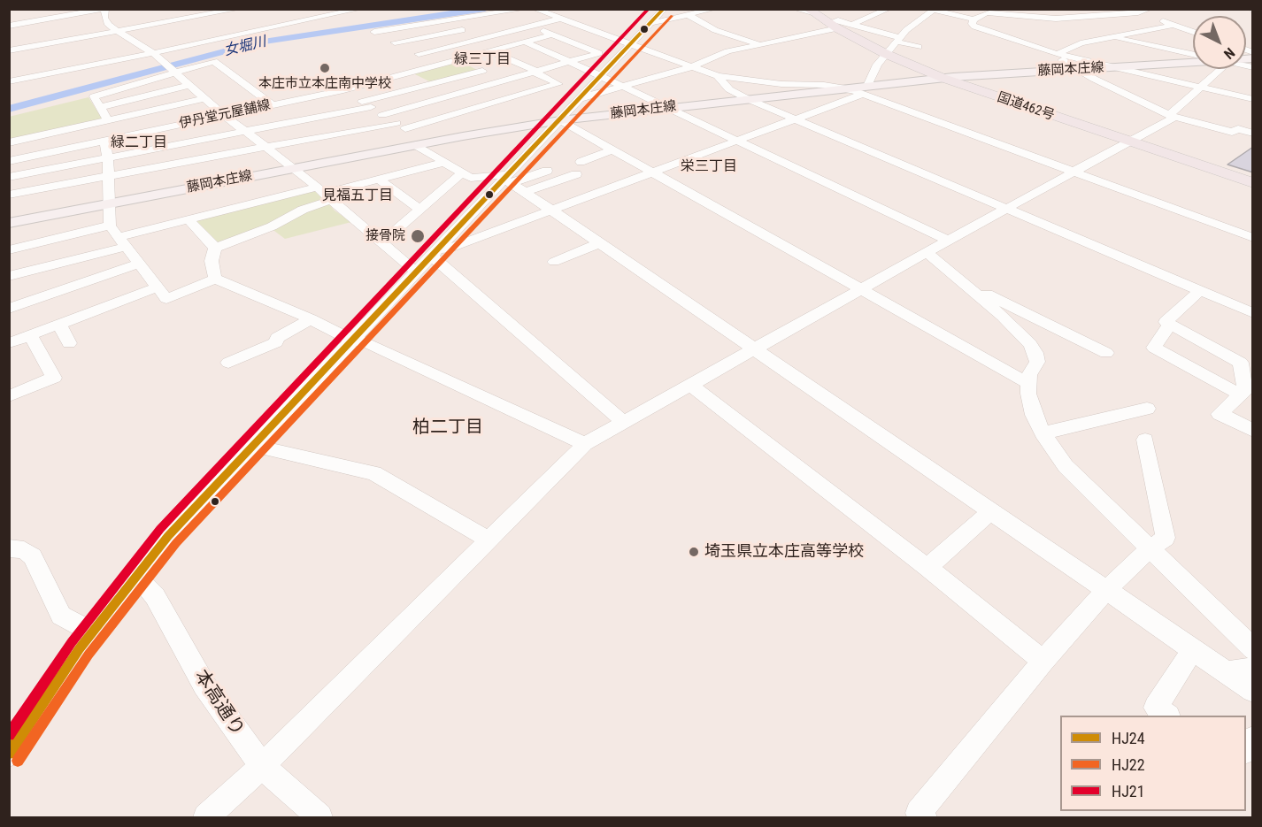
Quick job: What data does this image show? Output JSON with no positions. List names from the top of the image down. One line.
{"streets":{"highway":["国道462号"],"main road":["藤岡本庄線"],"street":["伊丹堂元屋舗線","本高通り"]},"crossings":[["藤岡本庄線","国道462号"]],"districts":["緑三丁目","緑二丁目","栄三丁目","見福五丁目","柏二丁目"],"water":["女堀川"],"places":["本庄市立本庄南中学校","接骨院","埼玉県立本庄高等学校"],"lines":["transit line HJ24","transit line HJ21","transit line HJ22"],"legend":["HJ24","HJ22","HJ21"],"north":"bottom right"}
